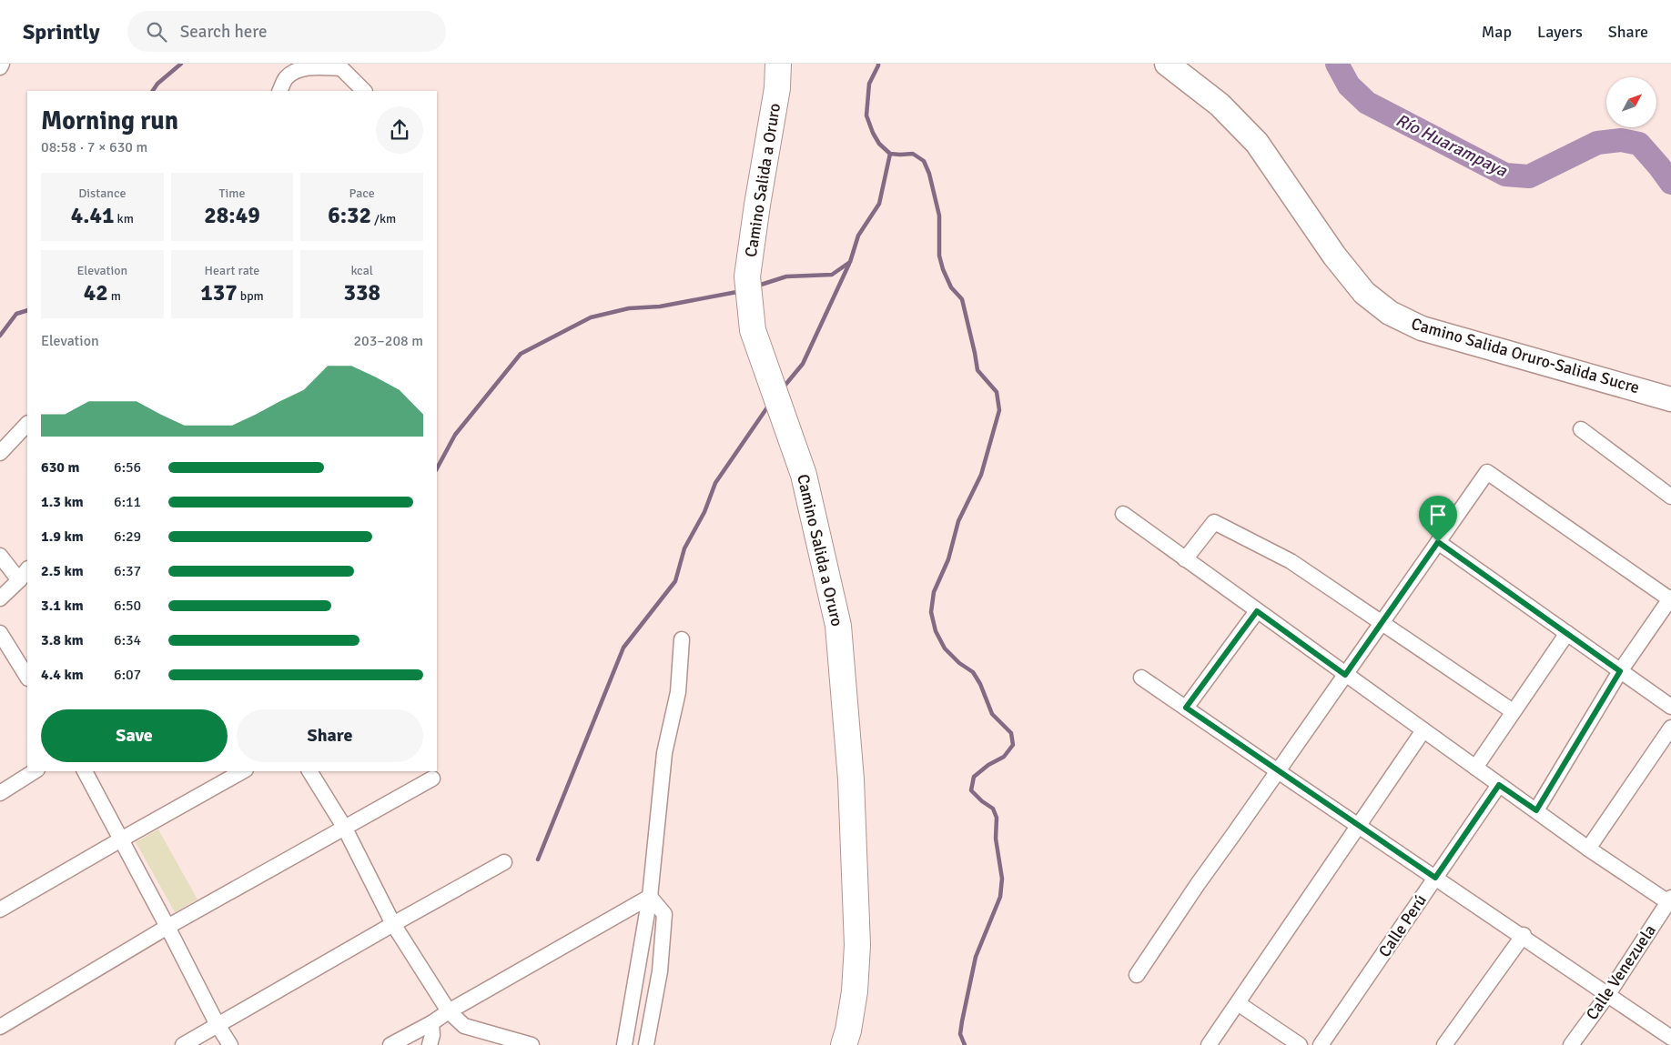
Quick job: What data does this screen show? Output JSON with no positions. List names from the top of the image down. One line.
{"streets":{"highway":["Camino Salida a Oruro"],"main road":["Camino Salida Oruro-Salida Sucre"],"street":["Calle Perú","Calle Venezuela"]},"water":["Río Huarampaya"],"north":"top right","page":{"header":"Sprintly","search":"Search here","nav":["Map","Layers","Share"],"heading":["Morning run","08:58 · 7 × 630 m"],"stats":[["Distance","4.41 km"],["Time","28:49"],["Pace","6:32 /km"],["Elevation","42 m"],["Heart rate","137 bpm"],["kcal","338"]],"chart":["Elevation","203–208 m"],"list":[{"name":"630 m","note":"6:56"},{"name":"1.3 km","note":"6:11"},{"name":"1.9 km","note":"6:29"},{"name":"2.5 km","note":"6:37"},{"name":"3.1 km","note":"6:50"},{"name":"3.8 km","note":"6:34"},{"name":"4.4 km","note":"6:07"}],"buttons":["Save","Share"]}}
